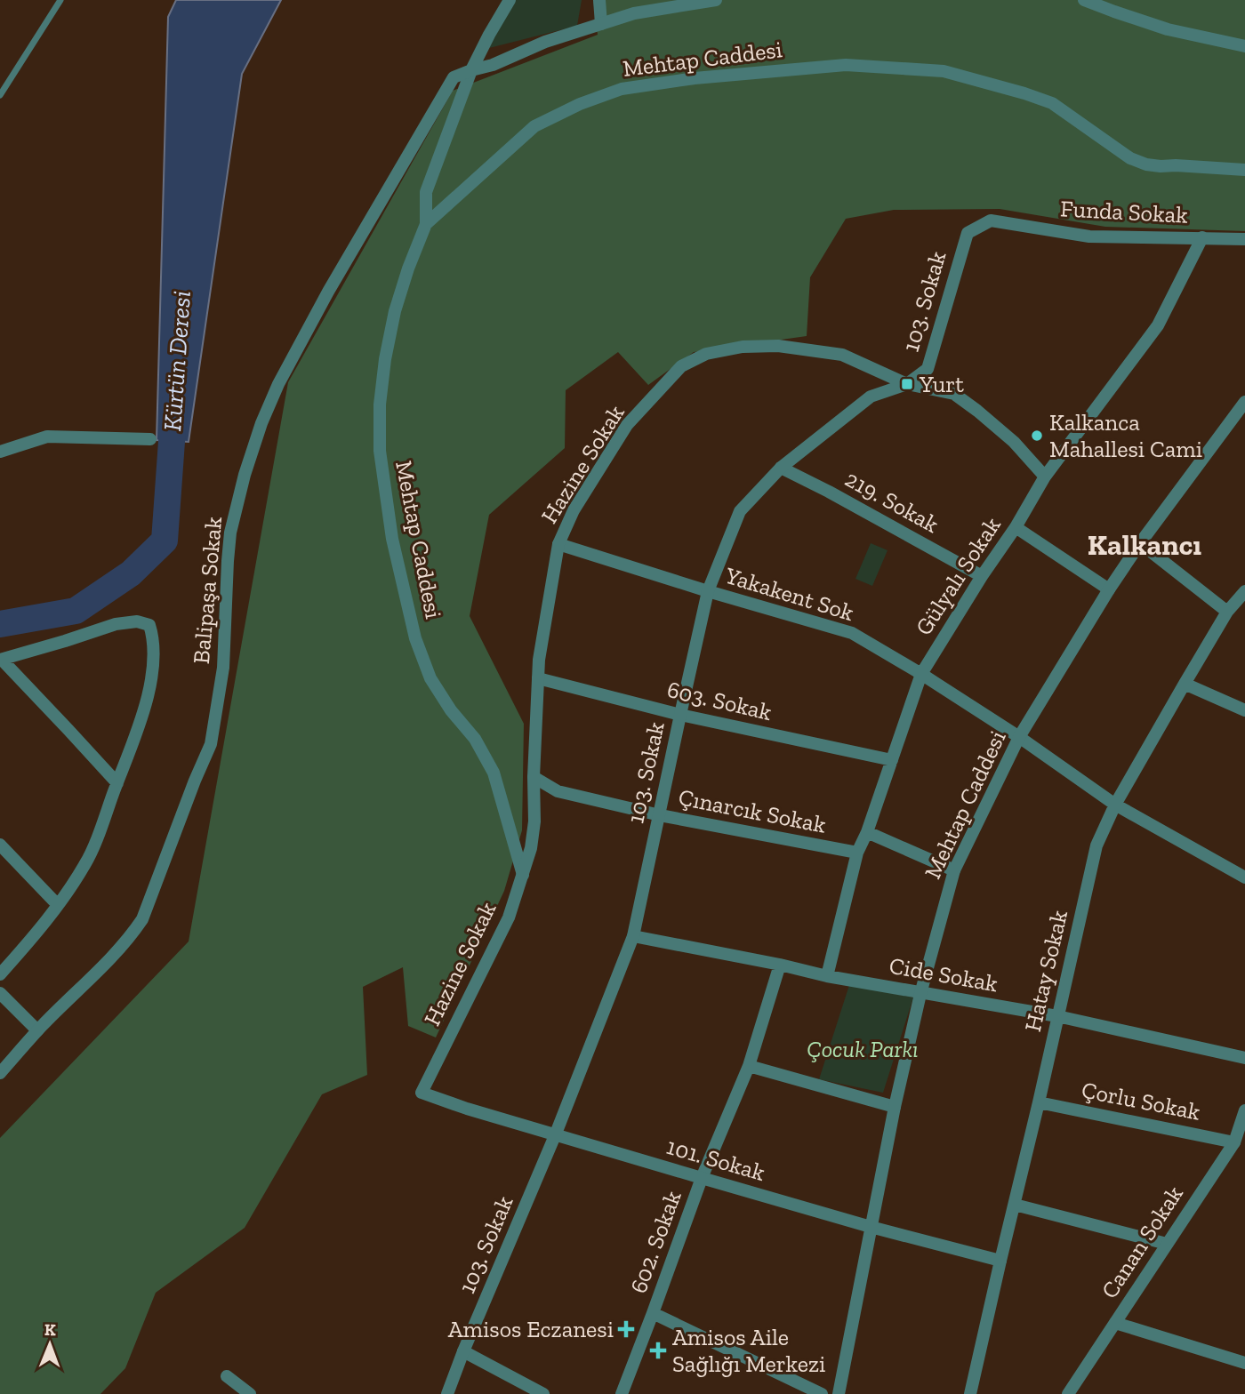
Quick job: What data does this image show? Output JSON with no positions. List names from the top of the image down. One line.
{"streets":{"street":["Mehtap Caddesi","Funda Sokak","103. Sokak","Hazine Sokak","219. Sokak","Gülyalı Sokak","Balipaşa Sokak","Yakakent Sok","603. Sokak","Çınarcık Sokak","Hatay Sokak","Cide Sokak","Çorlu Sokak","101. Sokak","602. Sokak","Canan Sokak"]},"crossings":[["Mehtap Caddesi","Hazine Sokak"],["Mehtap Caddesi","Balipaşa Sokak"],["Mehtap Caddesi","Yakakent Sok"],["Mehtap Caddesi","Cide Sokak"],["Mehtap Caddesi","101. Sokak"],["Funda Sokak","103. Sokak"],["Funda Sokak","Gülyalı Sokak"],["103. Sokak","Hazine Sokak"],["103. Sokak","219. Sokak"],["103. Sokak","Yakakent Sok"],["103. Sokak","603. Sokak"],["103. Sokak","Çınarcık Sokak"],["103. Sokak","Cide Sokak"],["103. Sokak","101. Sokak"],["Hazine Sokak","Gülyalı Sokak"],["Hazine Sokak","Yakakent Sok"],["Hazine Sokak","603. Sokak"],["Hazine Sokak","Çınarcık Sokak"],["Hazine Sokak","101. Sokak"],["219. Sokak","Gülyalı Sokak"],["Gülyalı Sokak","Yakakent Sok"],["Gülyalı Sokak","603. Sokak"],["Gülyalı Sokak","Çınarcık Sokak"],["Gülyalı Sokak","Cide Sokak"],["Yakakent Sok","Hatay Sokak"],["Hatay Sokak","Cide Sokak"],["Hatay Sokak","Çorlu Sokak"],["Hatay Sokak","101. Sokak"],["Cide Sokak","602. Sokak"],["Çorlu Sokak","Canan Sokak"],["101. Sokak","602. Sokak"]],"districts":["Kalkancı"],"water":["Kürtün Deresi"],"parks":["Çocuk Parkı"],"places":{"transit":["Yurt"],"other":["Kalkanca Mahallesi Cami"],"health":["Amisos Eczanesi","Amisos Aile Sağlığı Merkezi"]},"north":"top"}
